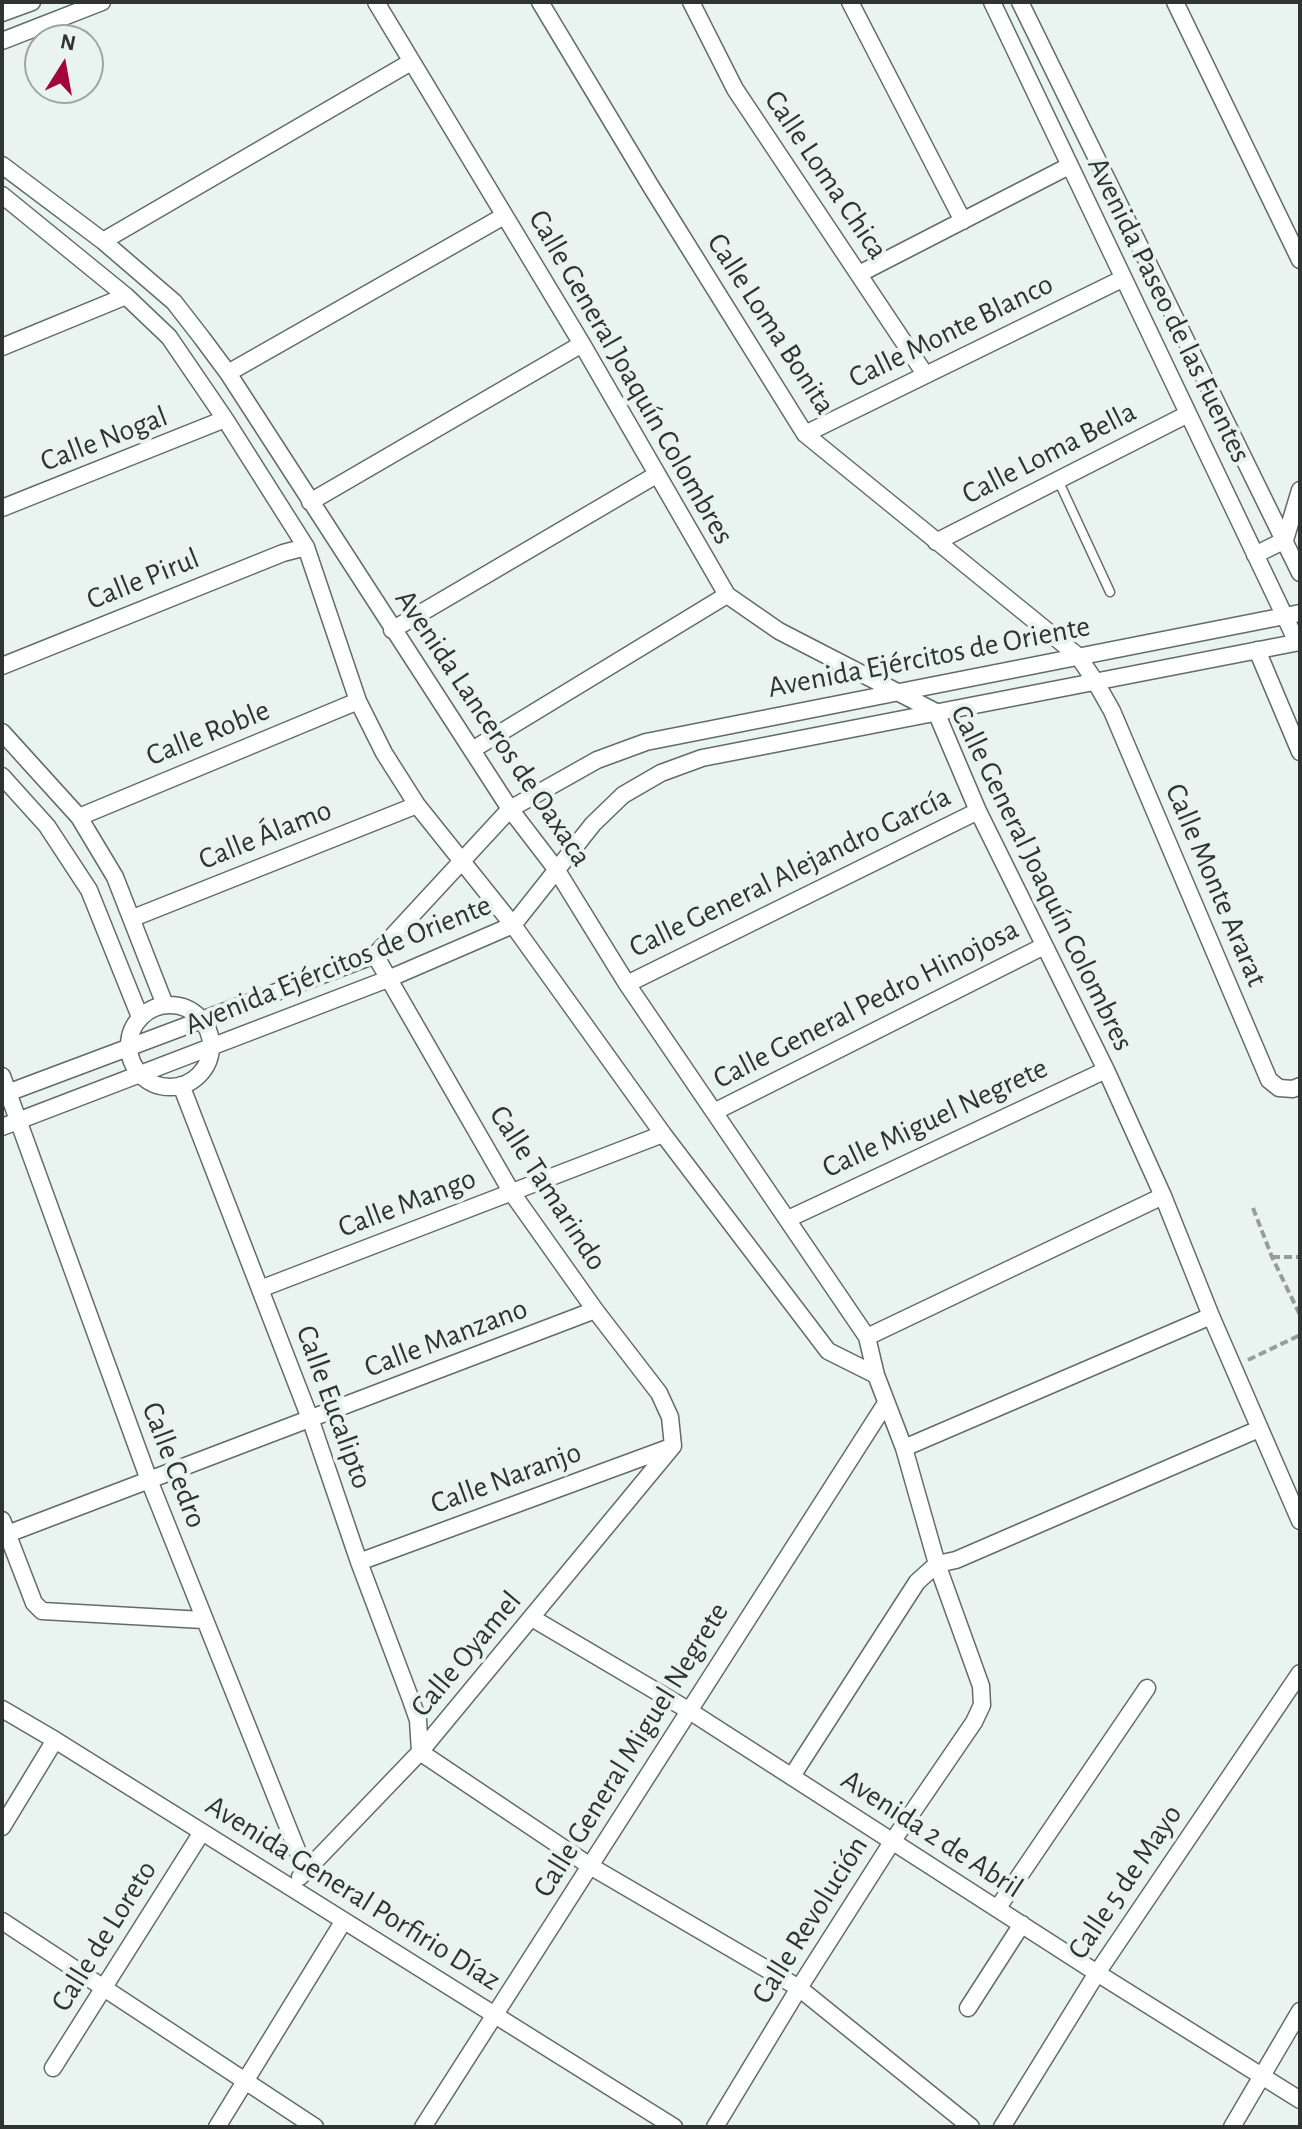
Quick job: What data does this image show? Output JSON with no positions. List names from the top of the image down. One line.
{"streets":{"street":["Calle Loma Chica","Avenida Paseo de las Fuentes","Calle Loma Bonita","Calle Monte Blanco","Calle General Joaquín Colombres","Calle Nogal","Calle Loma Bella","Calle Pirul","Avenida Ejércitos de Oriente","Avenida Lanceros de Oaxaca","Calle Roble","Calle Álamo","Calle General Alejandro García","Calle Monte Ararat","Calle General Pedro Hinojosa","Calle Miguel Negrete","Calle Tamarindo","Calle Mango","Calle Manzano","Calle Eucalipto","Calle Cedro","Calle Naranjo","Calle Oyamel","Calle General Miguel Negrete","Avenida 2 de Abril","Calle 5 de Mayo","Avenida General Porfirio Díaz","Calle Revolución","Calle de Loreto"]},"crossings":[["Calle Loma Chica","Calle Monte Blanco"],["Avenida Paseo de las Fuentes","Calle Monte Blanco"],["Avenida Paseo de las Fuentes","Calle Loma Bella"],["Avenida Paseo de las Fuentes","Avenida Ejércitos de Oriente"],["Calle Loma Bonita","Calle Monte Blanco"],["Calle Loma Bonita","Calle Loma Bella"],["Calle Loma Bonita","Avenida Ejércitos de Oriente"],["Calle Loma Bonita","Calle Monte Ararat"],["Calle General Joaquín Colombres","Avenida Ejércitos de Oriente"],["Calle General Joaquín Colombres","Calle General Alejandro García"],["Calle General Joaquín Colombres","Calle General Pedro Hinojosa"],["Calle General Joaquín Colombres","Calle Miguel Negrete"],["Avenida Ejércitos de Oriente","Avenida Lanceros de Oaxaca"],["Avenida Ejércitos de Oriente","Calle Monte Ararat"],["Avenida Ejércitos de Oriente","Calle Tamarindo"],["Avenida Ejércitos de Oriente","Calle Cedro"],["Avenida Lanceros de Oaxaca","Calle General Alejandro García"],["Avenida Lanceros de Oaxaca","Calle General Pedro Hinojosa"],["Avenida Lanceros de Oaxaca","Calle Miguel Negrete"],["Avenida Lanceros de Oaxaca","Calle General Miguel Negrete"],["Avenida Lanceros de Oaxaca","Calle Revolución"],["Calle Tamarindo","Calle Mango"],["Calle Tamarindo","Calle Manzano"],["Calle Tamarindo","Calle Naranjo"],["Calle Tamarindo","Calle Oyamel"],["Calle Mango","Calle Eucalipto"],["Calle Manzano","Calle Eucalipto"],["Calle Manzano","Calle Cedro"],["Calle Eucalipto","Calle Naranjo"],["Calle Eucalipto","Calle Oyamel"],["Calle Cedro","Calle Oyamel"],["Calle Naranjo","Calle Oyamel"],["Calle Oyamel","Avenida 2 de Abril"],["Calle Oyamel","Avenida General Porfirio Díaz"],["Calle General Miguel Negrete","Avenida 2 de Abril"],["Calle General Miguel Negrete","Avenida General Porfirio Díaz"],["Avenida 2 de Abril","Calle 5 de Mayo"],["Avenida 2 de Abril","Calle Revolución"],["Avenida General Porfirio Díaz","Calle de Loreto"]],"north":"top"}
